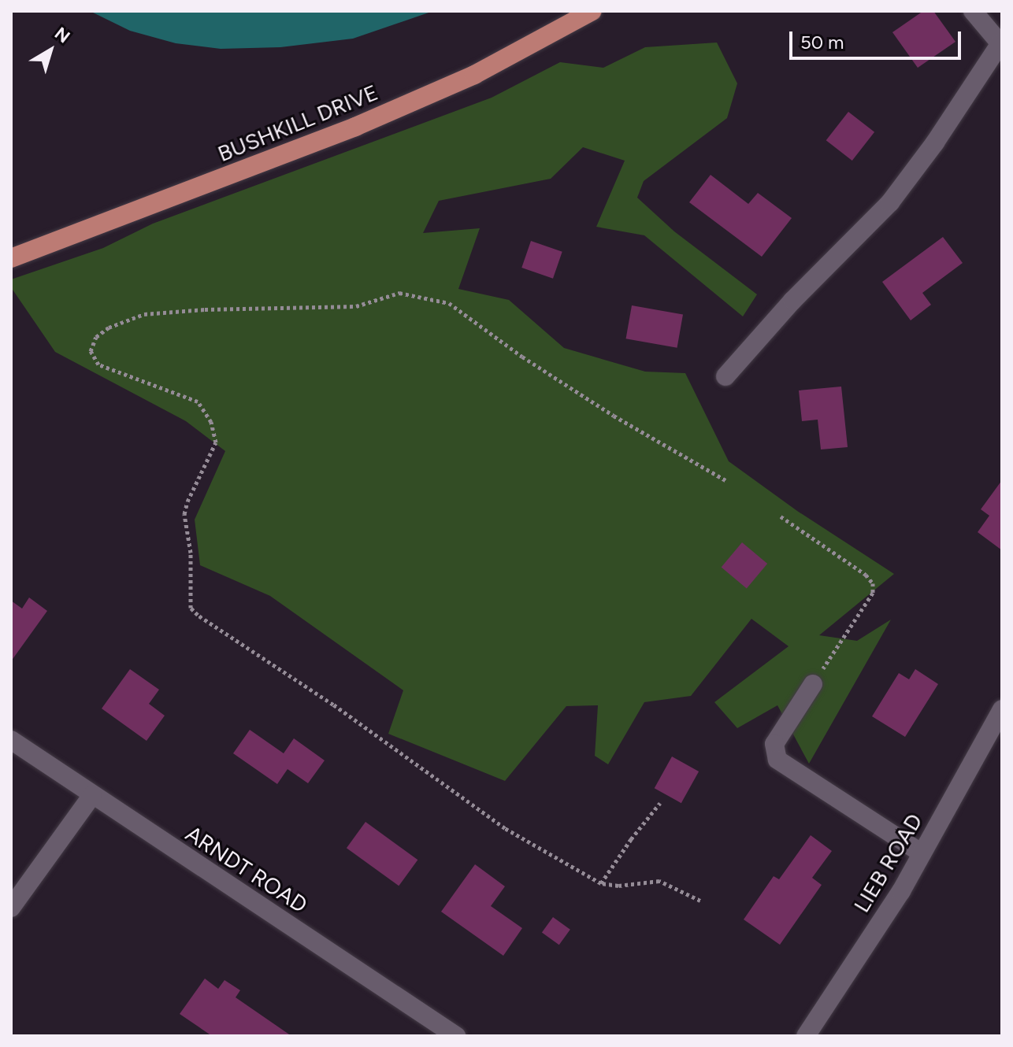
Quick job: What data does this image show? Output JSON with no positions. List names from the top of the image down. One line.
{"streets":{"main road":["BUSHKILL DRIVE"],"street":["LIEB ROAD","ARNDT ROAD"]},"scale_bar":"50 m","north":"top right"}
